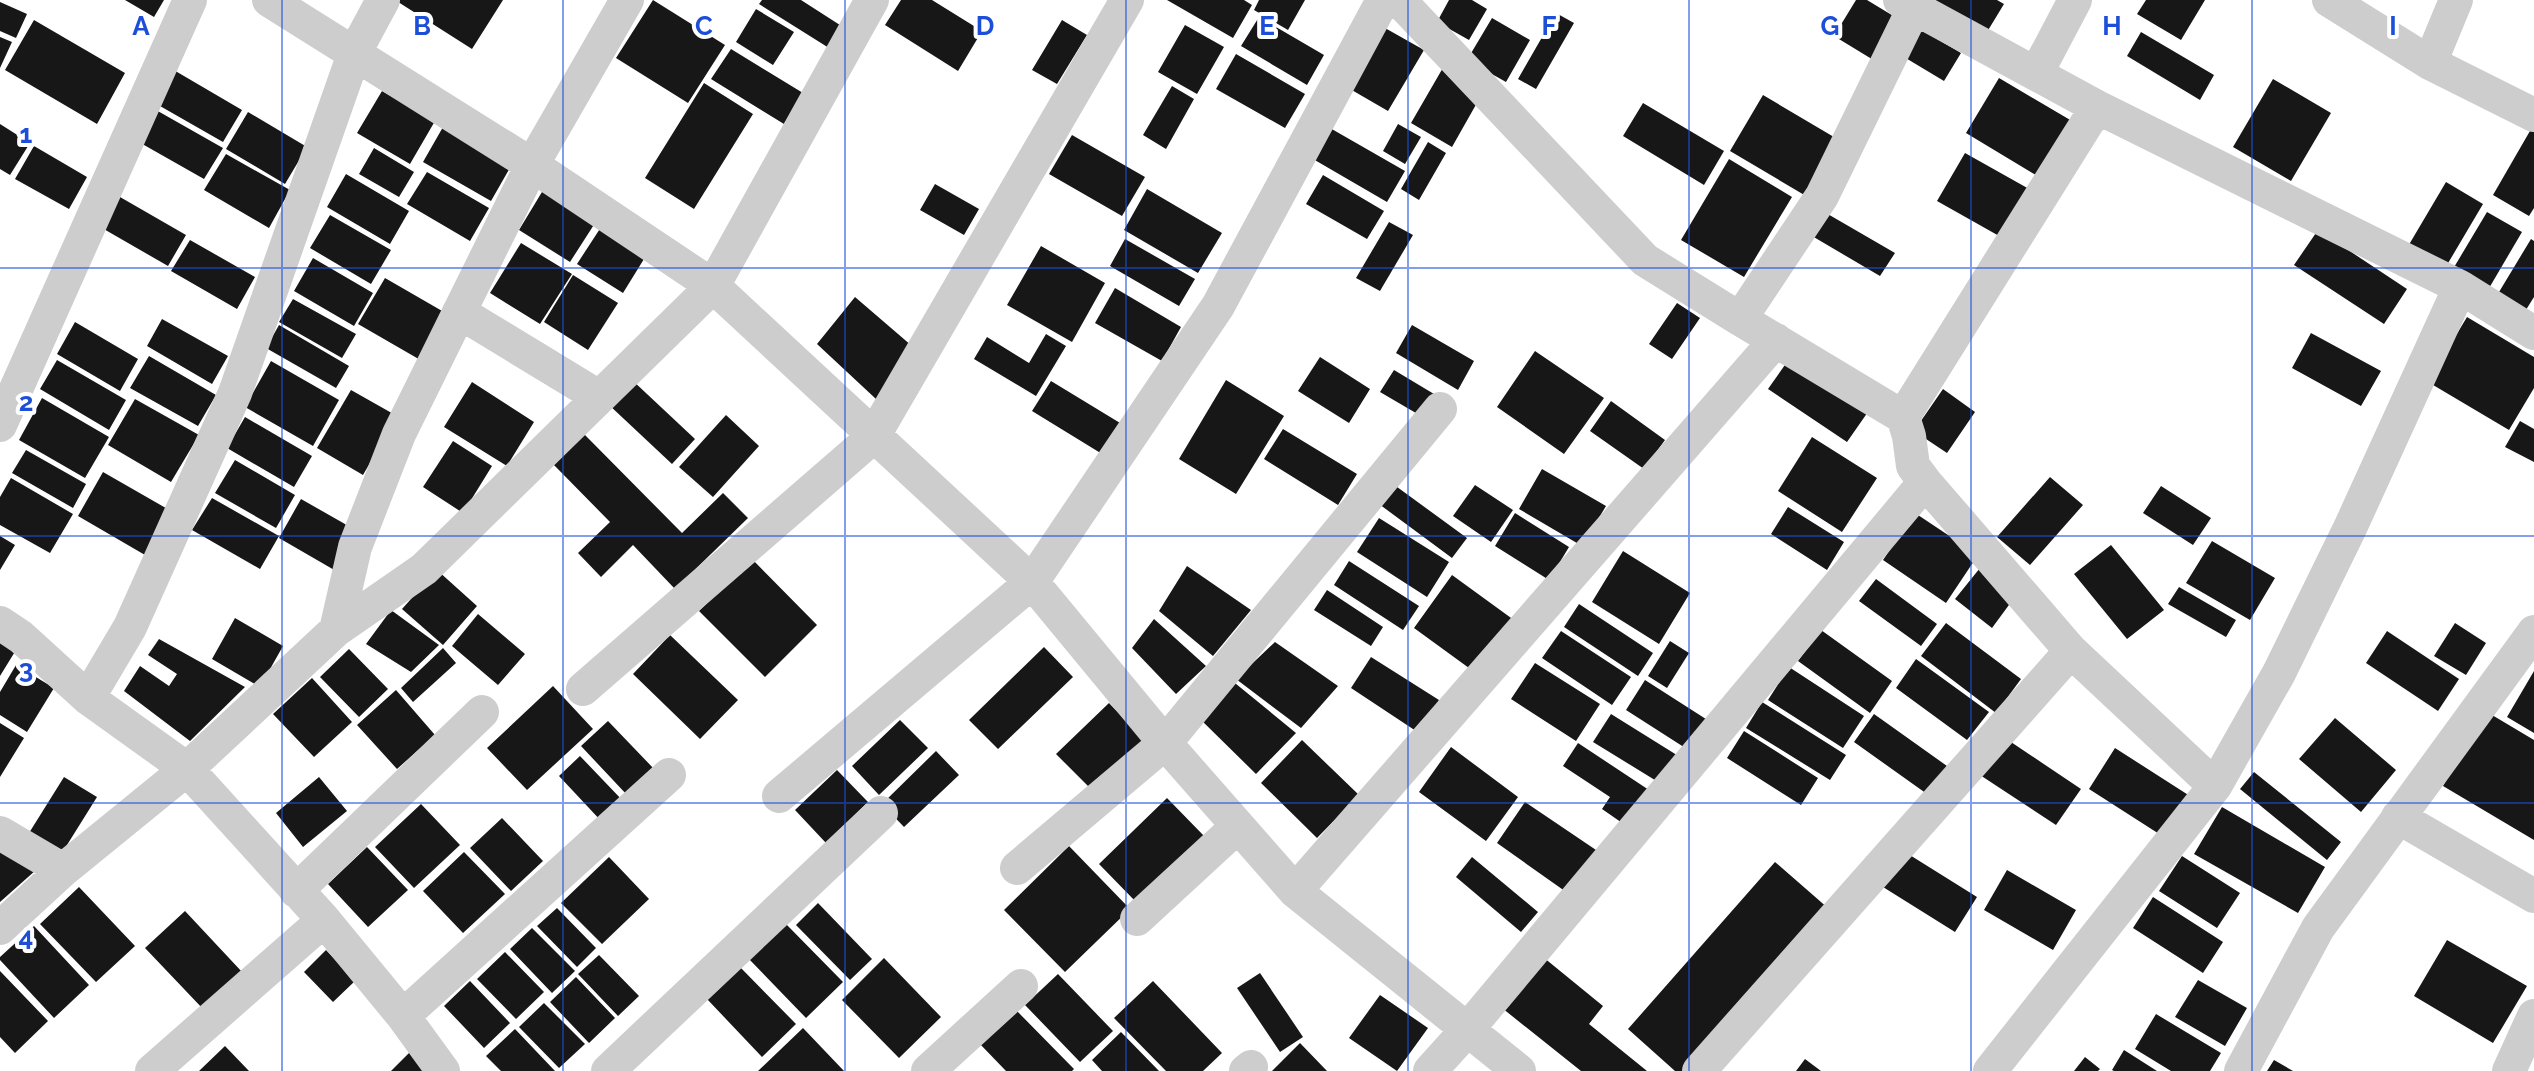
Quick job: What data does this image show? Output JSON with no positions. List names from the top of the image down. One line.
{"grid":{"columns":["A","B","C","D","E","F","G","H","I"],"rows":["1","2","3","4"]}}
